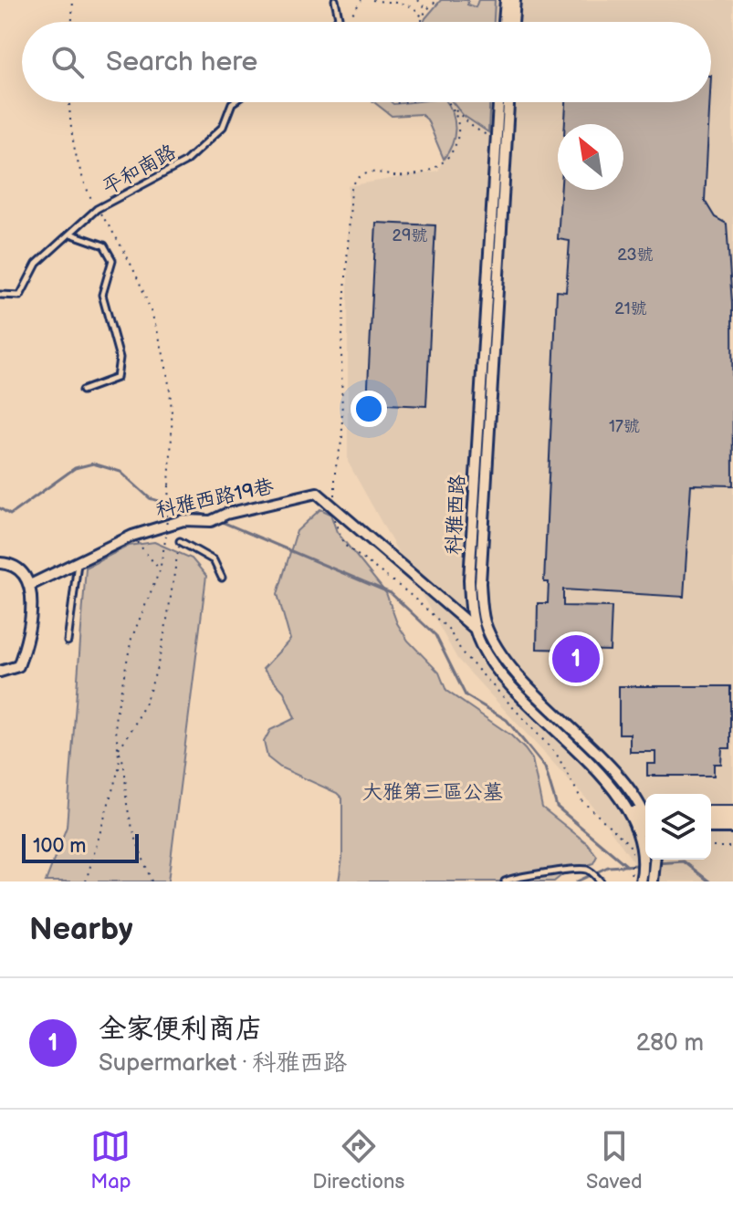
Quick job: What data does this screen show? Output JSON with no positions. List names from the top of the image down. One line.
{"streets":{"street":["科雅西路19巷","科雅西路"],"lane":["平和南路"]},"crossings":[["科雅西路19巷","科雅西路"]],"parks":["大雅第三區公墓"],"house_numbers":["29號","23號","21號","17號"],"scale_bar":"100 m","north":"top left","page":{"search":"Search here","pins":"1","scale":"100 m","heading":"Nearby","list":[{"mark":"1","name":"全家便利商店","note":"Supermarket · 科雅西路","value":"280 m"}],"nav":["Map","Directions","Saved"]}}
